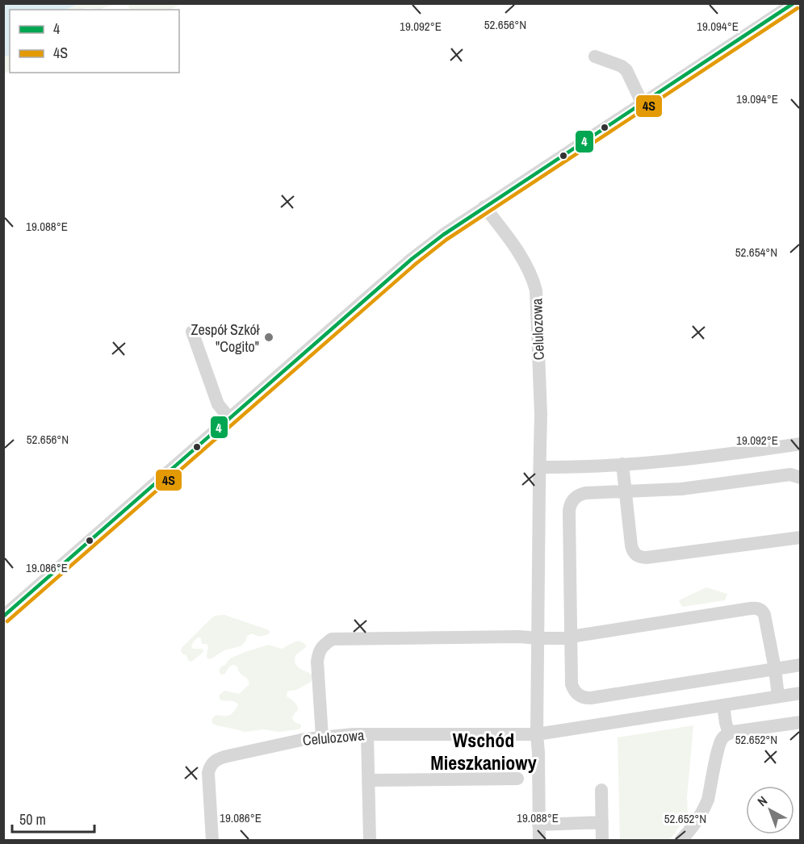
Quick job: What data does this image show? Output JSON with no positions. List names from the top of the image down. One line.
{"streets":{"street":["Celulozowa"]},"districts":["Wschód Mieszkaniowy"],"places":["Zespół Szkół \"Cogito\""],"lines":["transit line 4","transit line 4S"],"legend":["4","4S"],"scale_bar":"50 m","north":"top left","coordinates":["52.656°N","19.092°E","19.094°E","19.088°E","52.654°N","19.086°E","52.652°N"]}
